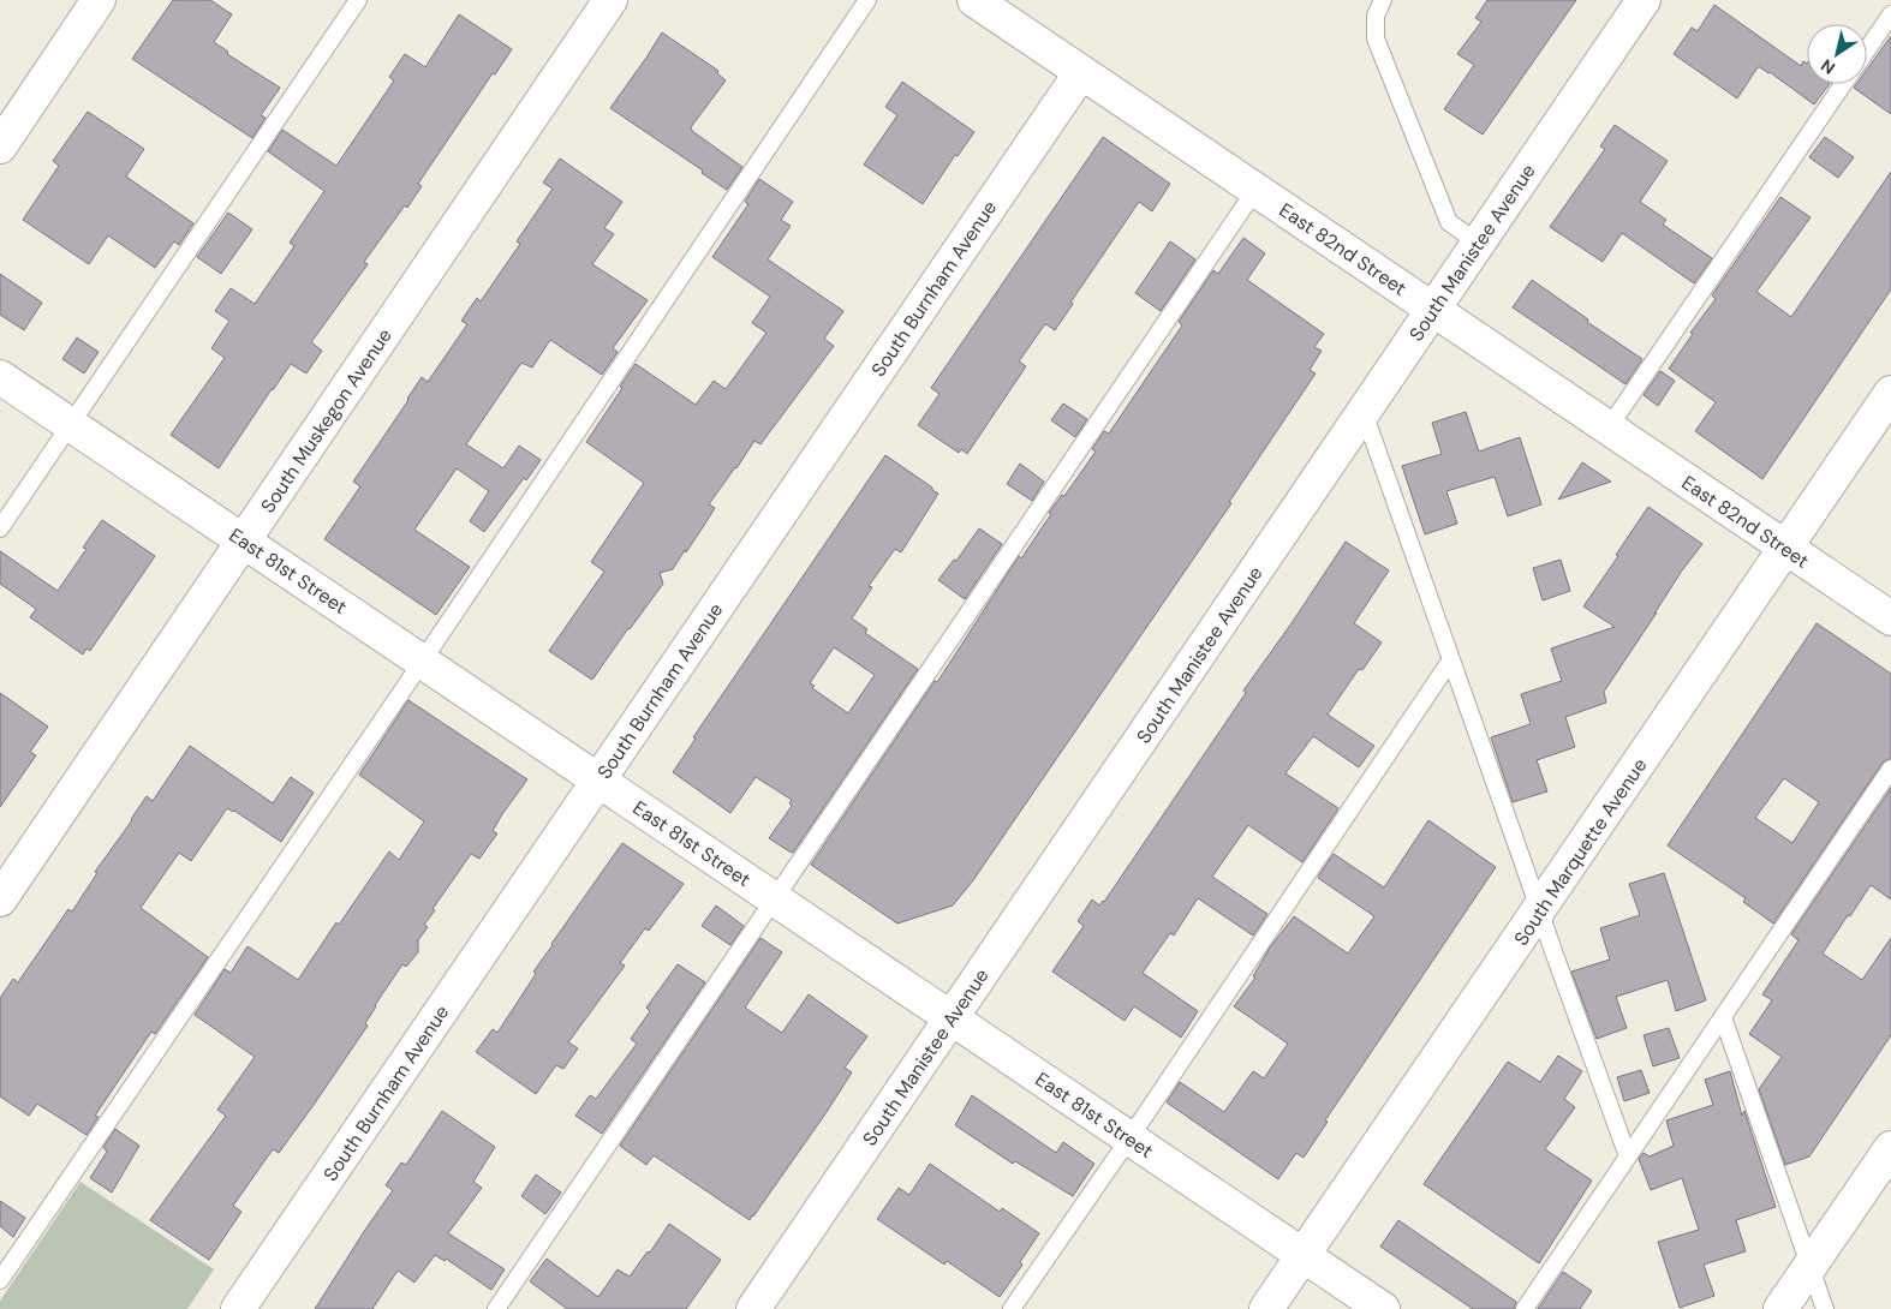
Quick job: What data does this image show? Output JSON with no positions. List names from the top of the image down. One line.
{"streets":{"street":["East 82nd Street","South Manistee Avenue","South Burnham Avenue","South Muskegon Avenue","East 81st Street","South Marquette Avenue"]},"crossings":[["East 82nd Street","South Manistee Avenue"],["East 82nd Street","South Burnham Avenue"],["East 82nd Street","South Marquette Avenue"],["South Manistee Avenue","East 81st Street"],["South Burnham Avenue","East 81st Street"],["South Muskegon Avenue","East 81st Street"],["East 81st Street","South Marquette Avenue"]],"north":"bottom left"}
